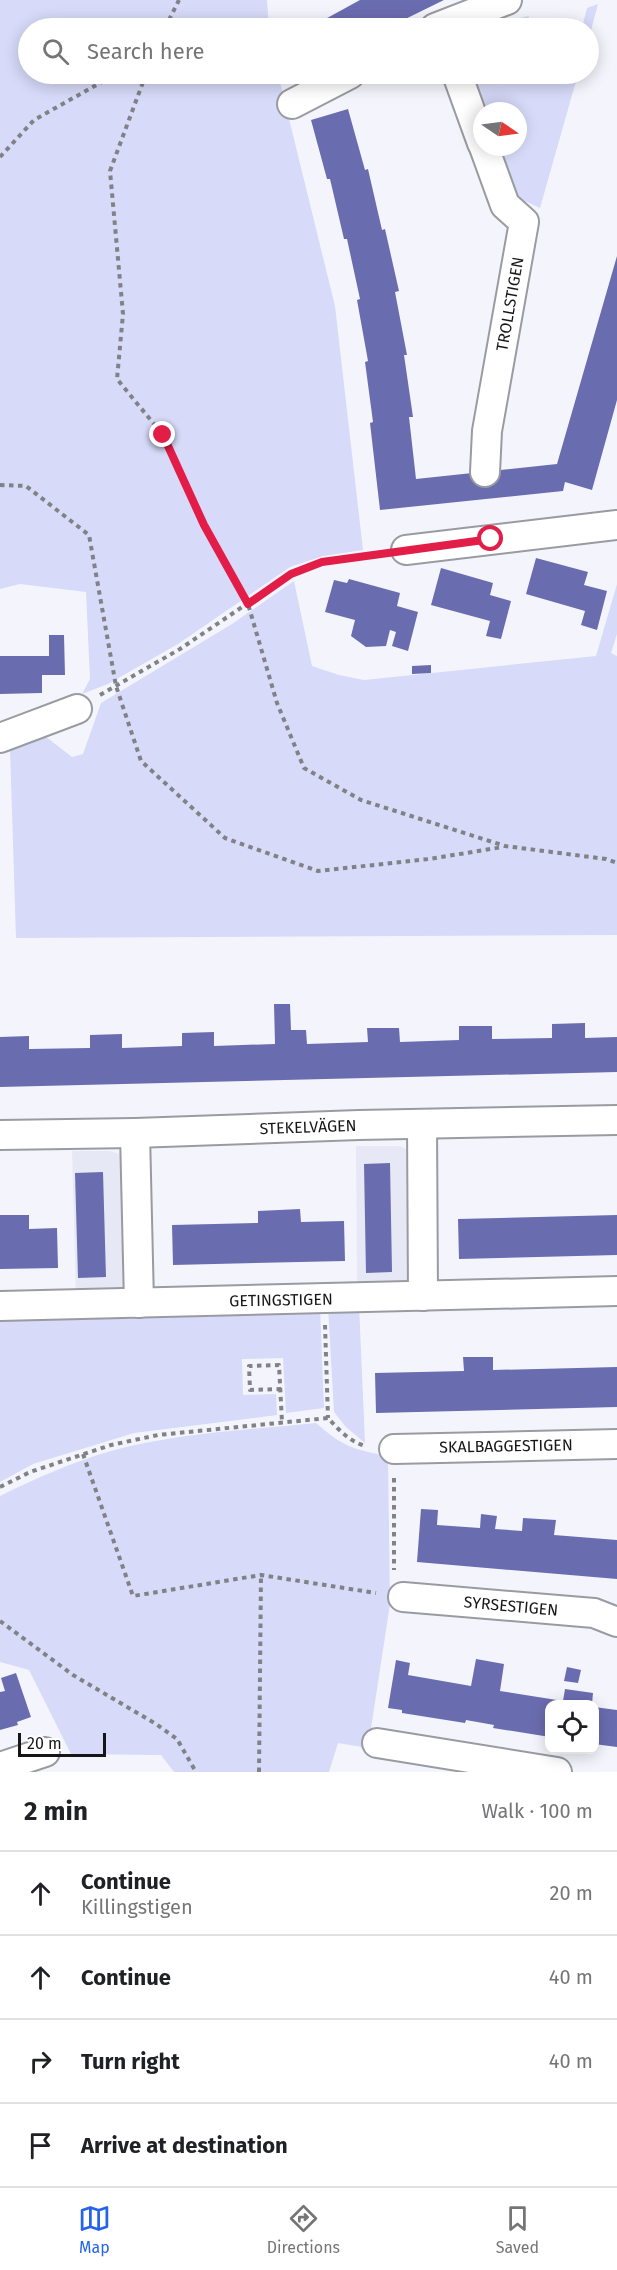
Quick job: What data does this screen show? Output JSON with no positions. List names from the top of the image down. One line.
{"streets":{"street":["TROLLSTIGEN","STEKELVÄGEN","GETINGSTIGEN","SKALBAGGESTIGEN","SYRSESTIGEN"]},"scale_bar":"20 m","north":"right","page":{"search":"Search here","scale":"20 m","heading":["2 min","Walk · 100 m"],"list":[["Continue","Killingstigen","20 m"],["Continue","40 m"],["Turn right","40 m"],"Arrive at destination"],"nav":["Map","Directions","Saved"]}}
